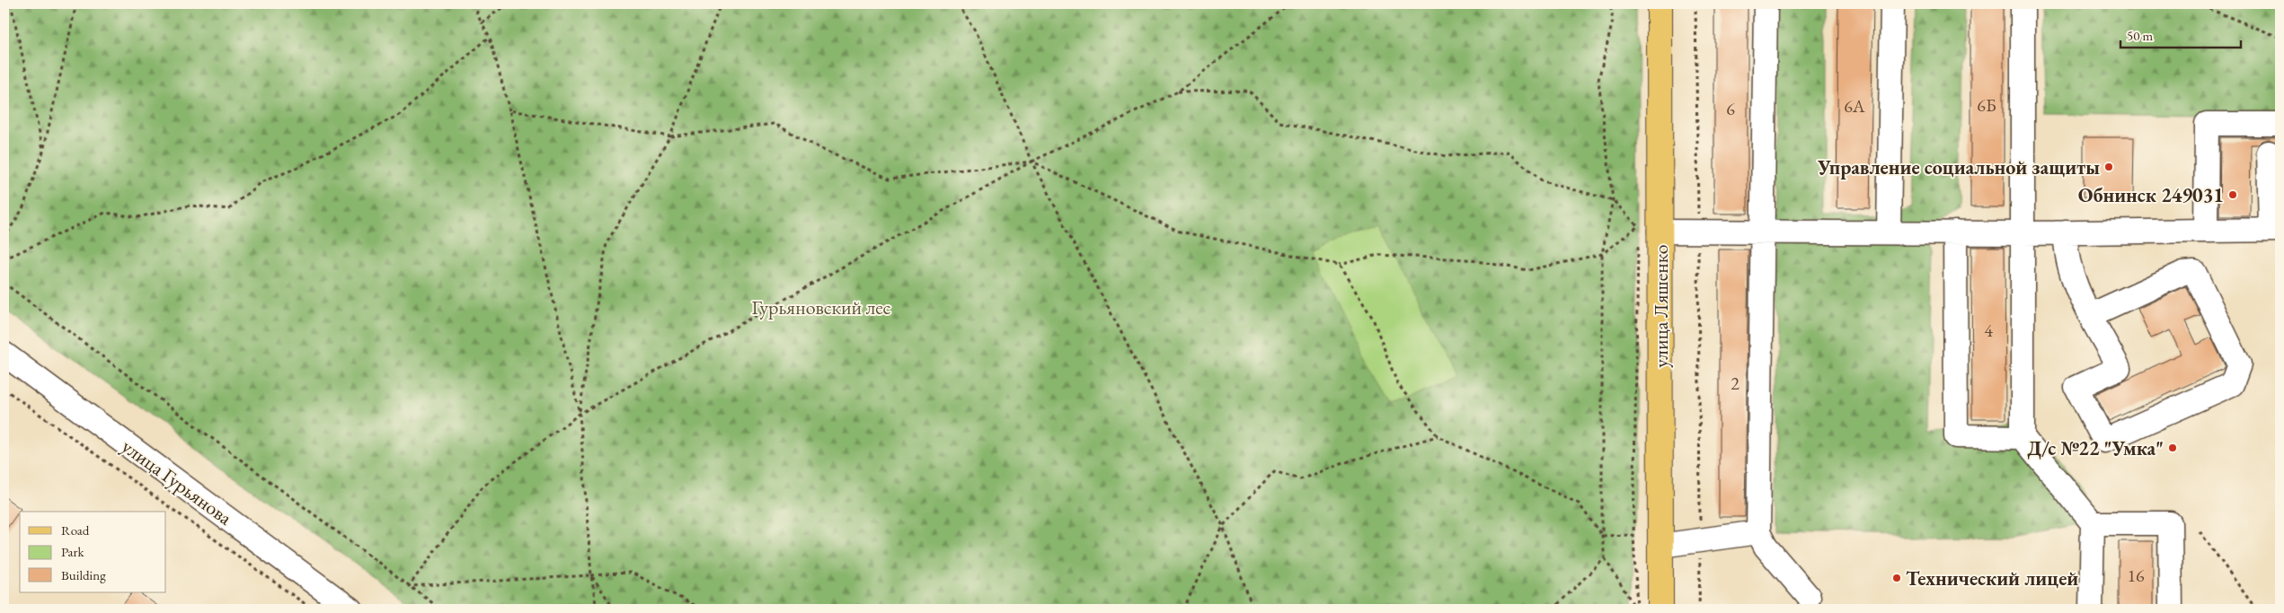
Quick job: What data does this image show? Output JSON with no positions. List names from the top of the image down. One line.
{"streets":{"main road":["улица Ляшенко"],"street":["улица Гурьянова"]},"parks":["Гурьяновский лес"],"places":["Управление социальной защиты","Обнинск 249031","Д/с №22 \"Умка\"","Технический лицей"],"house_numbers":["6Б","6А","6","4","2","16"],"legend":["Road","Park","Building"],"scale_bar":"50 m"}
